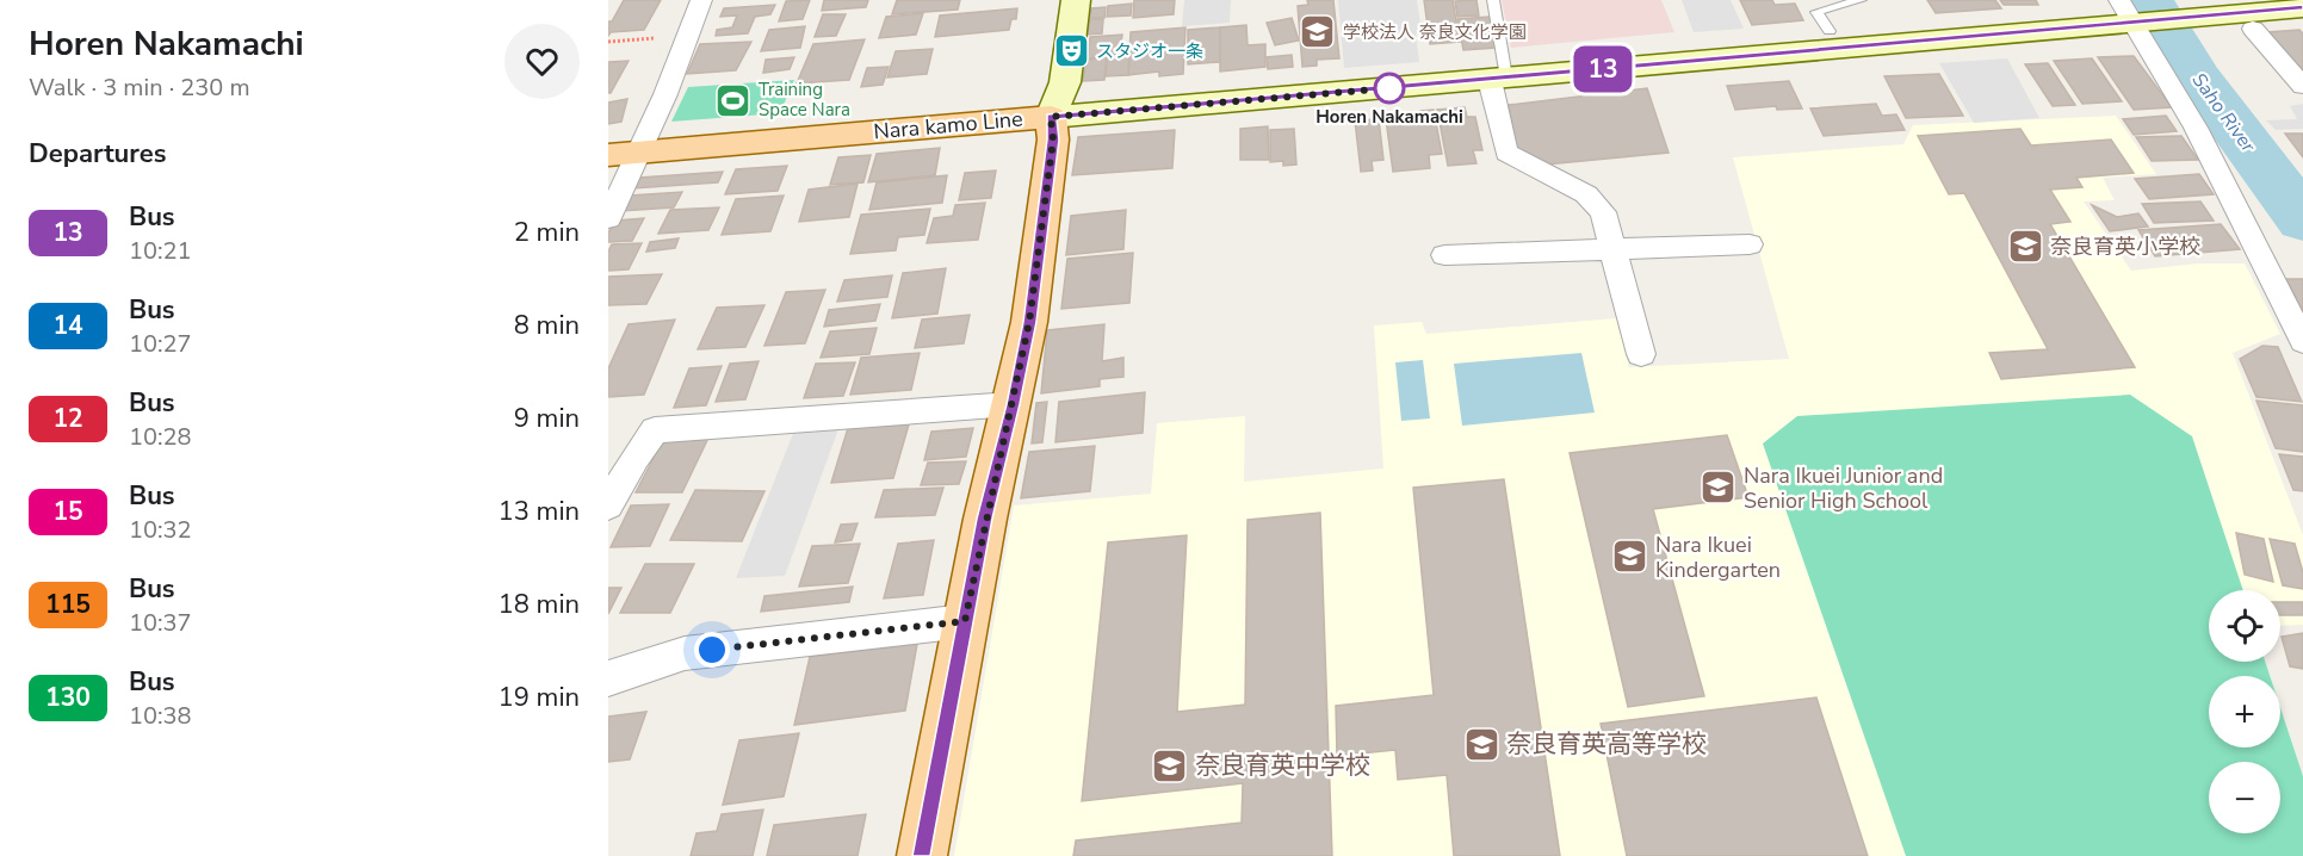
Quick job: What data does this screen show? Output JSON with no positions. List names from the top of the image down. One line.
{"streets":{"main road":["Nara kamo Line"]},"water":["Saho River"],"places":{"school or university":["学校法人 奈良文化学園","奈良育英小学校","Nara Ikuei Junior and Senior High School","Nara Ikuei Kindergarten","奈良育英高等学校","奈良育英中学校"],"theatre":["スタジオ一条"],"other":["Horen Nakamachi"],"sports":["Training Space Nara"]},"lines":["bus line 13"],"page":{"heading":[["Horen Nakamachi","Walk · 3 min · 230 m"],"Departures"],"on_map":"13","list":[{"mark":"13","name":"Bus","note":"10:21","value":"2 min"},{"mark":"14","name":"Bus","note":"10:27","value":"8 min"},{"mark":"12","name":"Bus","note":"10:28","value":"9 min"},{"mark":"15","name":"Bus","note":"10:32","value":"13 min"},{"mark":"115","name":"Bus","note":"10:37","value":"18 min"},{"mark":"130","name":"Bus","note":"10:38","value":"19 min"}],"map_buttons":["+","−"]}}
